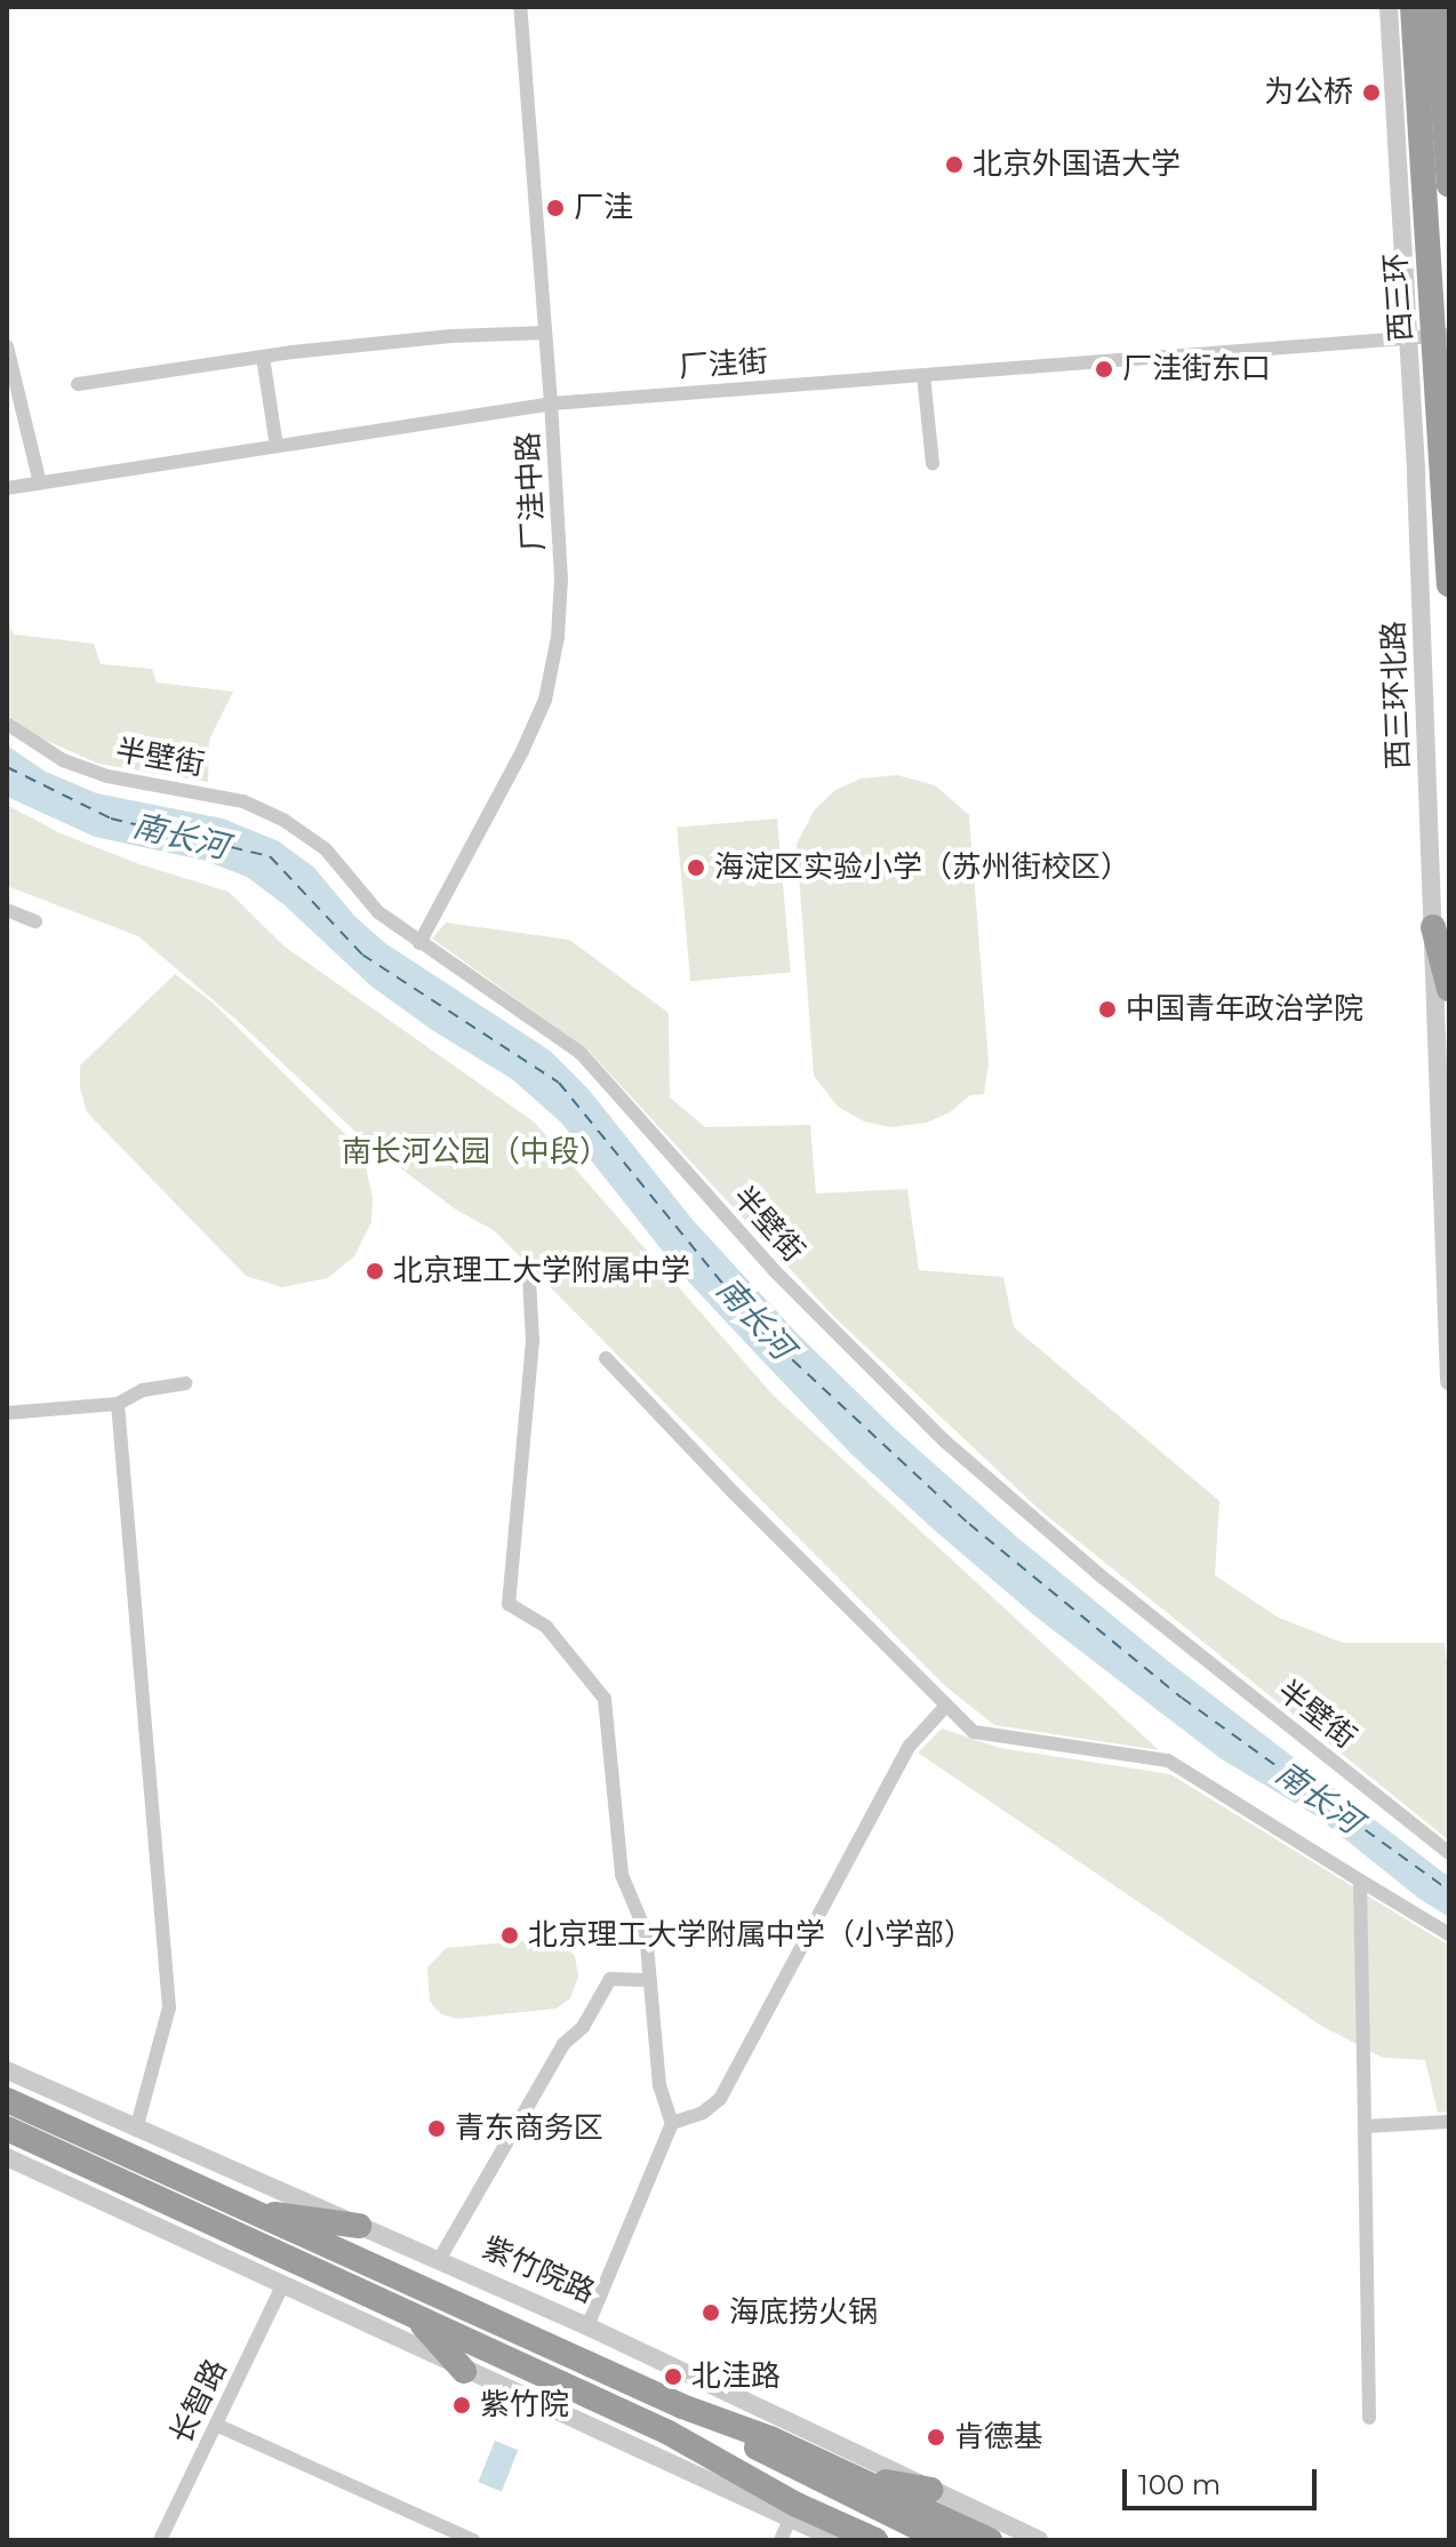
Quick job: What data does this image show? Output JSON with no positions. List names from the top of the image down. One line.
{"streets":{"highway":["西三环"],"street":["厂洼街","厂洼中路","西三环北路","半壁街","紫竹院路","长智路"]},"crossings":[["厂洼街","厂洼中路"],["厂洼街","西三环北路"],["厂洼中路","半壁街"]],"water":["南长河"],"parks":["南长河公园（中段）"],"places":["为公桥","北京外国语大学","厂洼","厂洼街东口","海淀区实验小学（苏州街校区）","中国青年政治学院","北京理工大学附属中学","北京理工大学附属中学（小学部）","青东商务区","海底捞火锅","北洼路","紫竹院","肯德基"],"scale_bar":"100 m"}
